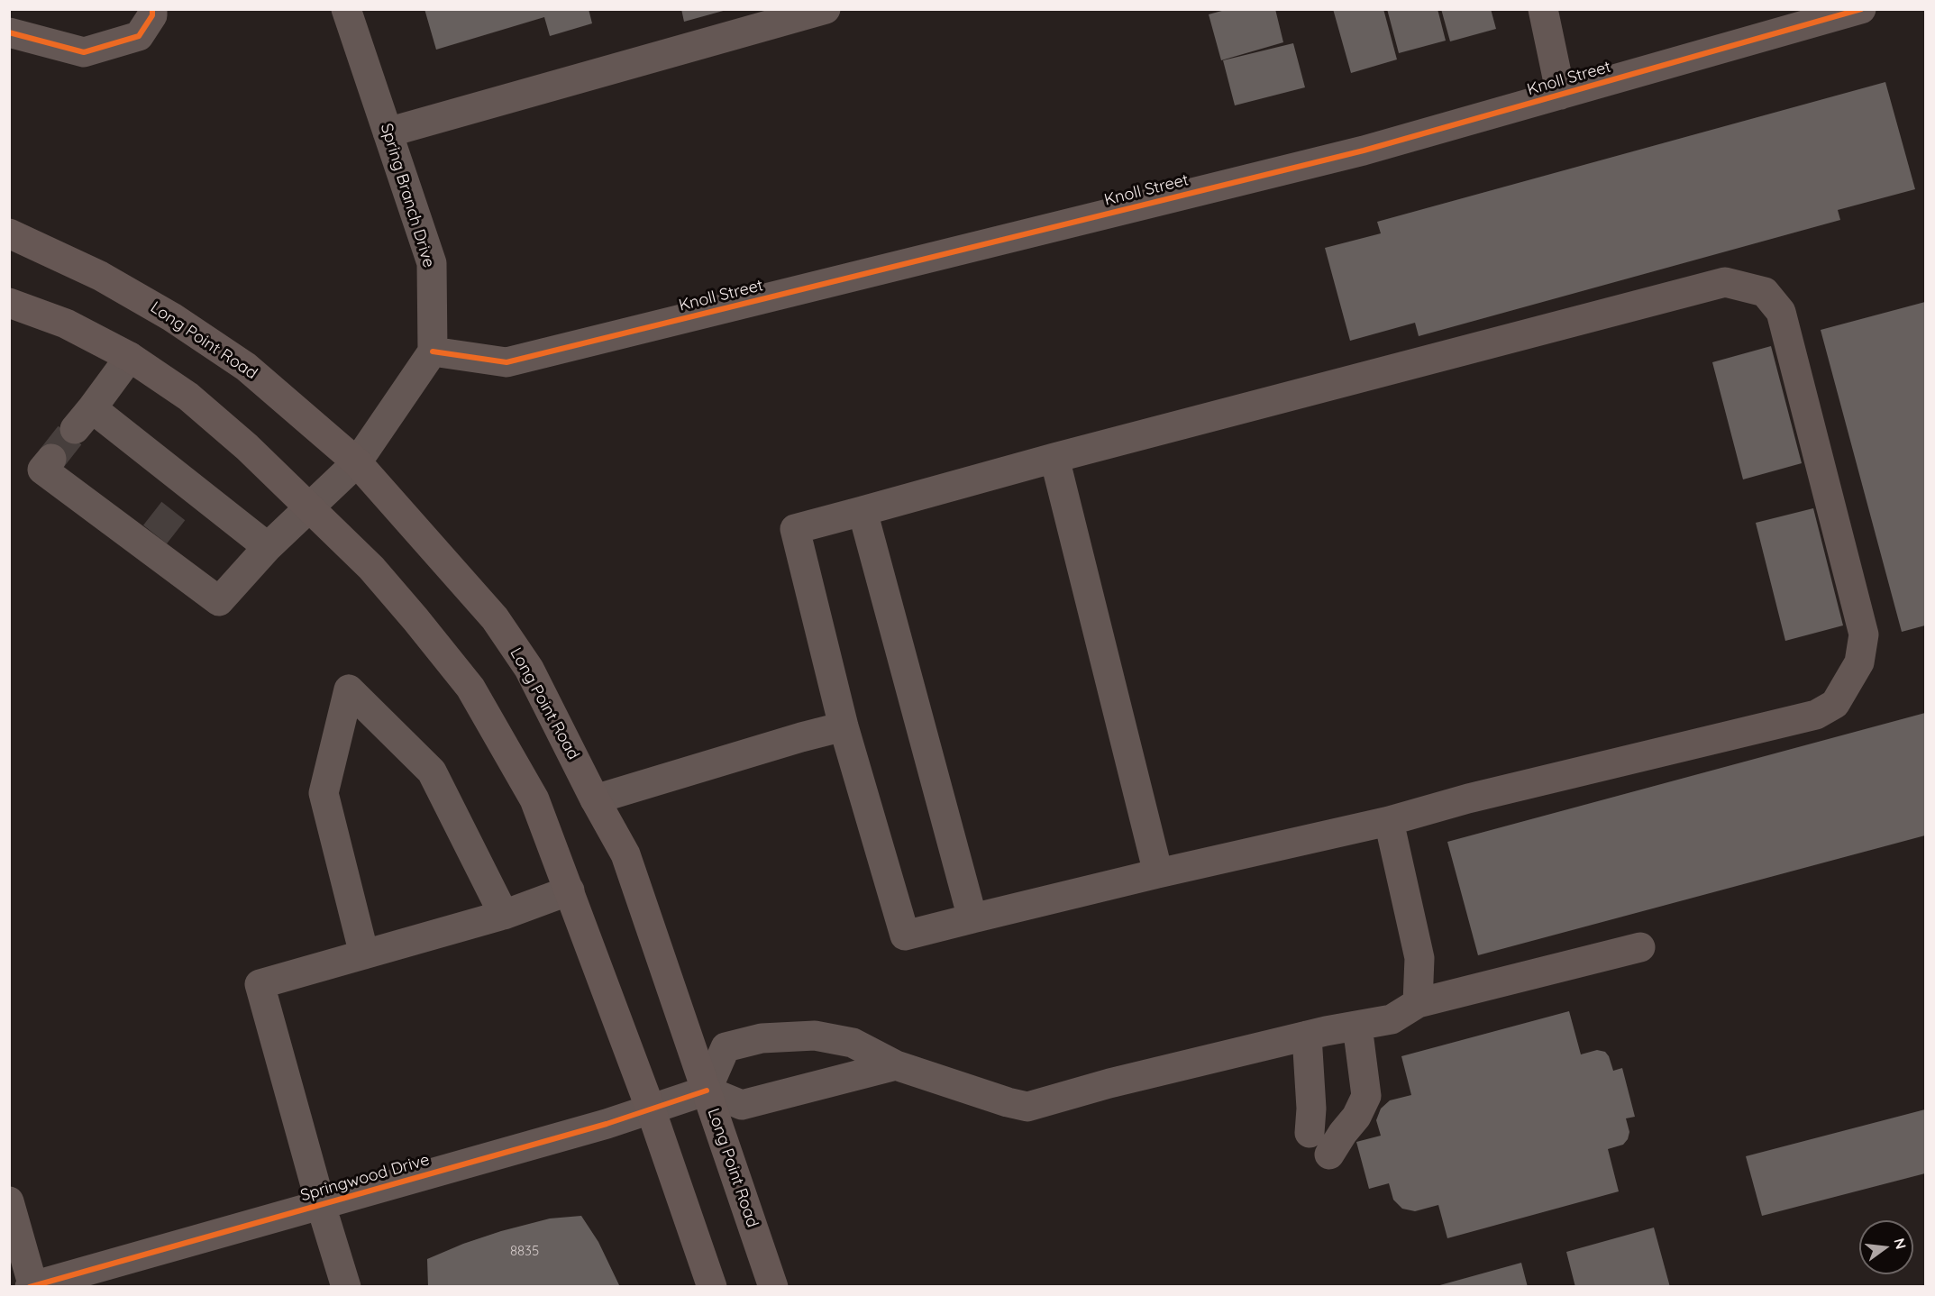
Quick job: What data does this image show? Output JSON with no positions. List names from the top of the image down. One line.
{"streets":{"main road":["Long Point Road"],"street":["Knoll Street","Spring Branch Drive","Springwood Drive"]},"crossings":[["Knoll Street","Spring Branch Drive"],["Long Point Road","Springwood Drive"]],"house_numbers":["8835"],"north":"right"}
